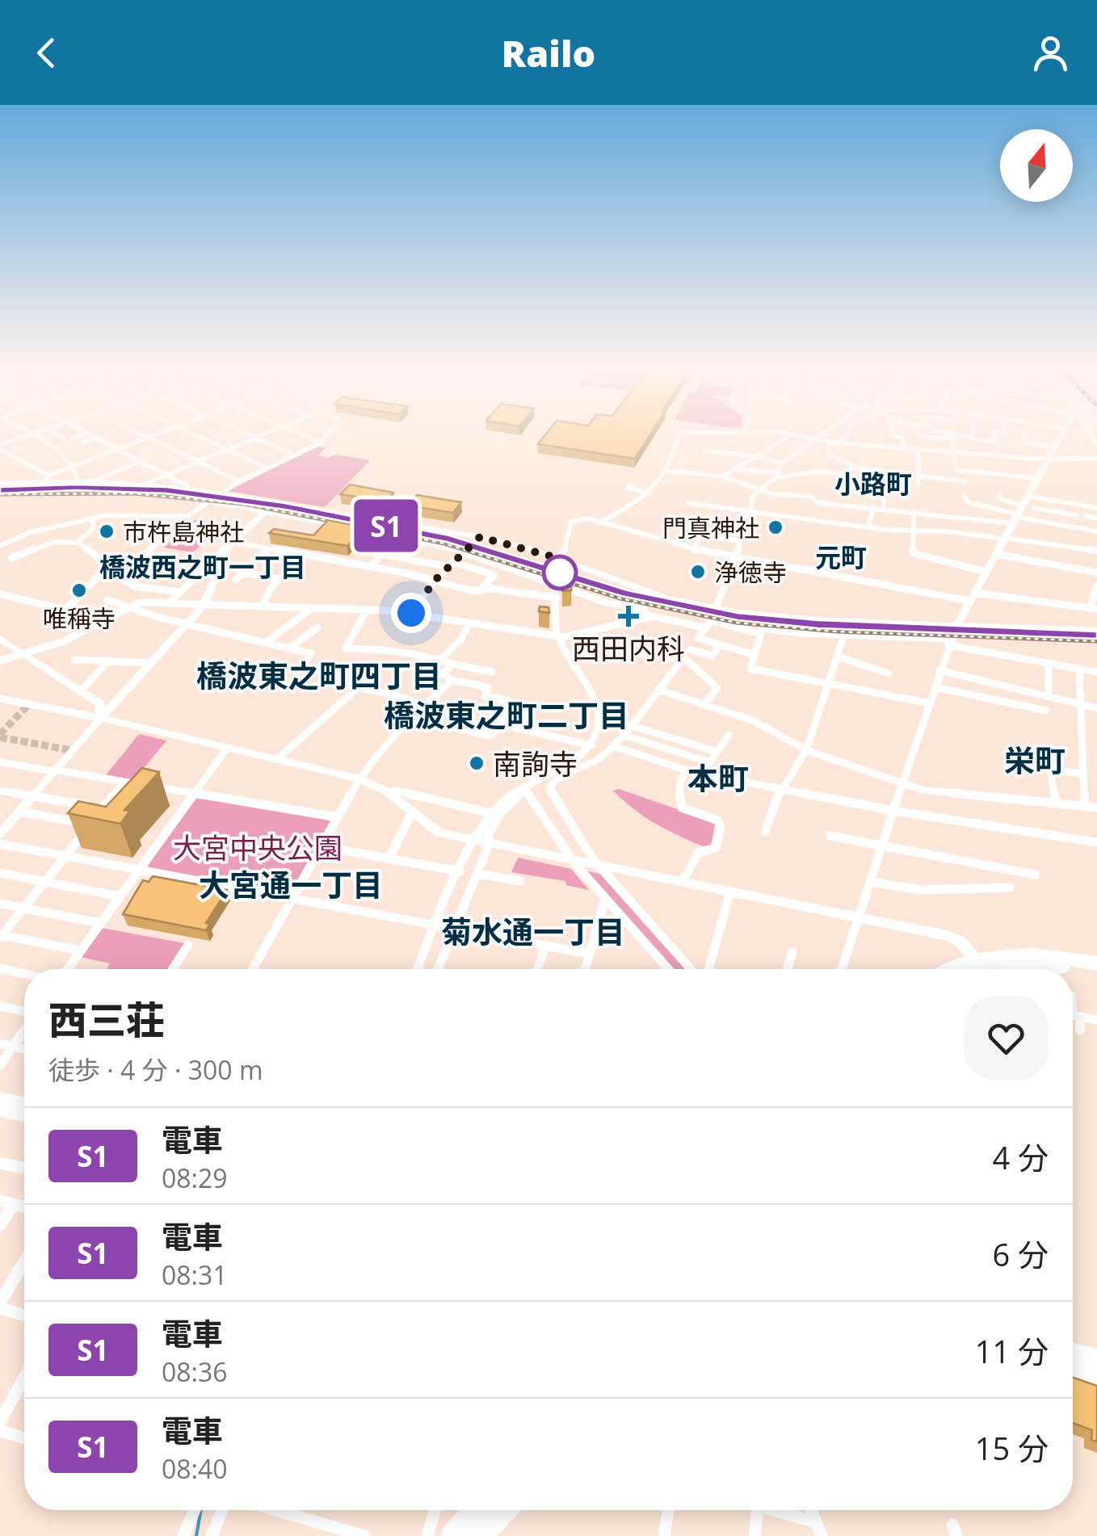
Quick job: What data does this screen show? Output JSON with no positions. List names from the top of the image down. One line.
{"districts":["小路町","元町","橋波西之町一丁目","橋波東之町四丁目","橋波東之町二丁目","栄町","本町","大宮通一丁目","菊水通一丁目"],"parks":["大宮中央公園"],"places":{"other":["門真神社","市杵島神社","浄徳寺","唯稱寺","南詢寺"],"health":["西田内科"]},"north":"top","page":{"header":"Railo","on_map":"S1","heading":["西三荘","徒歩 · 4 分 · 300 m"],"list":[{"mark":"S1","name":"電車","note":"08:29","value":"4 分"},{"mark":"S1","name":"電車","note":"08:31","value":"6 分"},{"mark":"S1","name":"電車","note":"08:36","value":"11 分"},{"mark":"S1","name":"電車","note":"08:40","value":"15 分"}]}}
